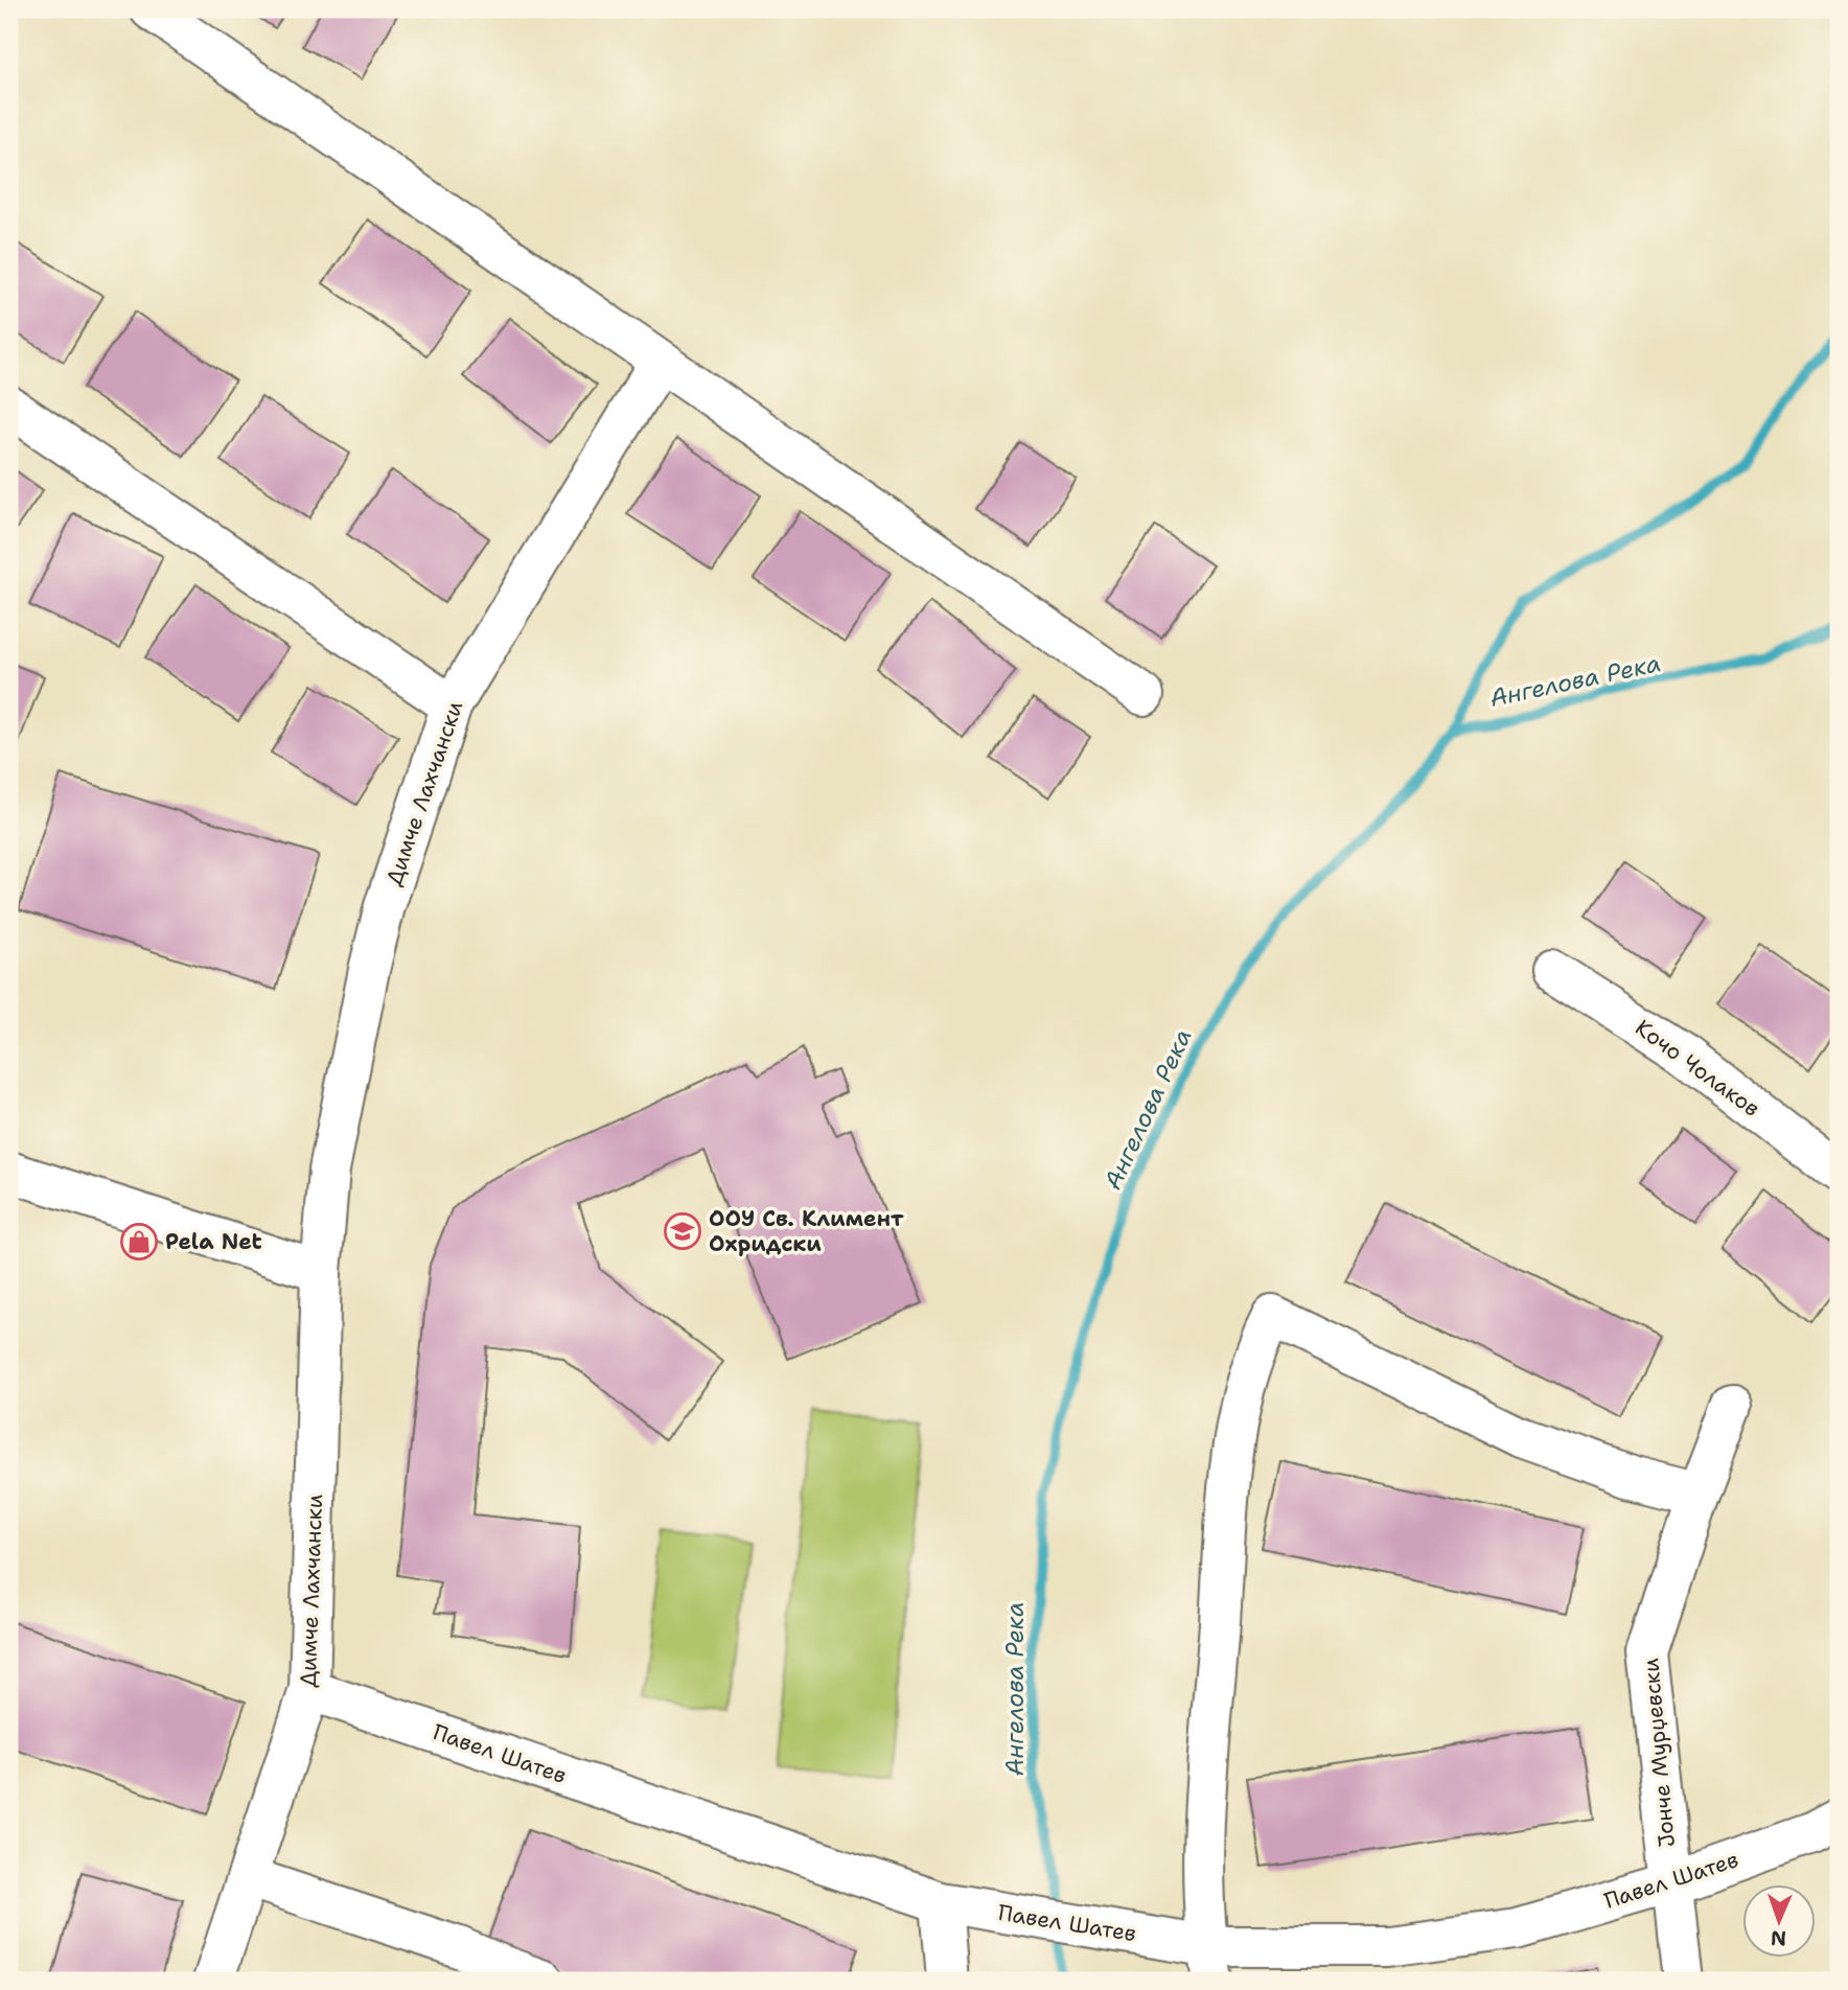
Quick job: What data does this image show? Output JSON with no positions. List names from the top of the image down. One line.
{"streets":{"street":["Димче Лахчански","Кочо Чолаков","Јонче Мурџевски","Павел Шатев"]},"crossings":[["Димче Лахчански","Павел Шатев"],["Јонче Мурџевски","Павел Шатев"]],"water":["Ангелова Река"],"places":{"school or university":["ООУ Св. Климент Охридски"],"shop":["Pela Net"]},"north":"bottom"}
